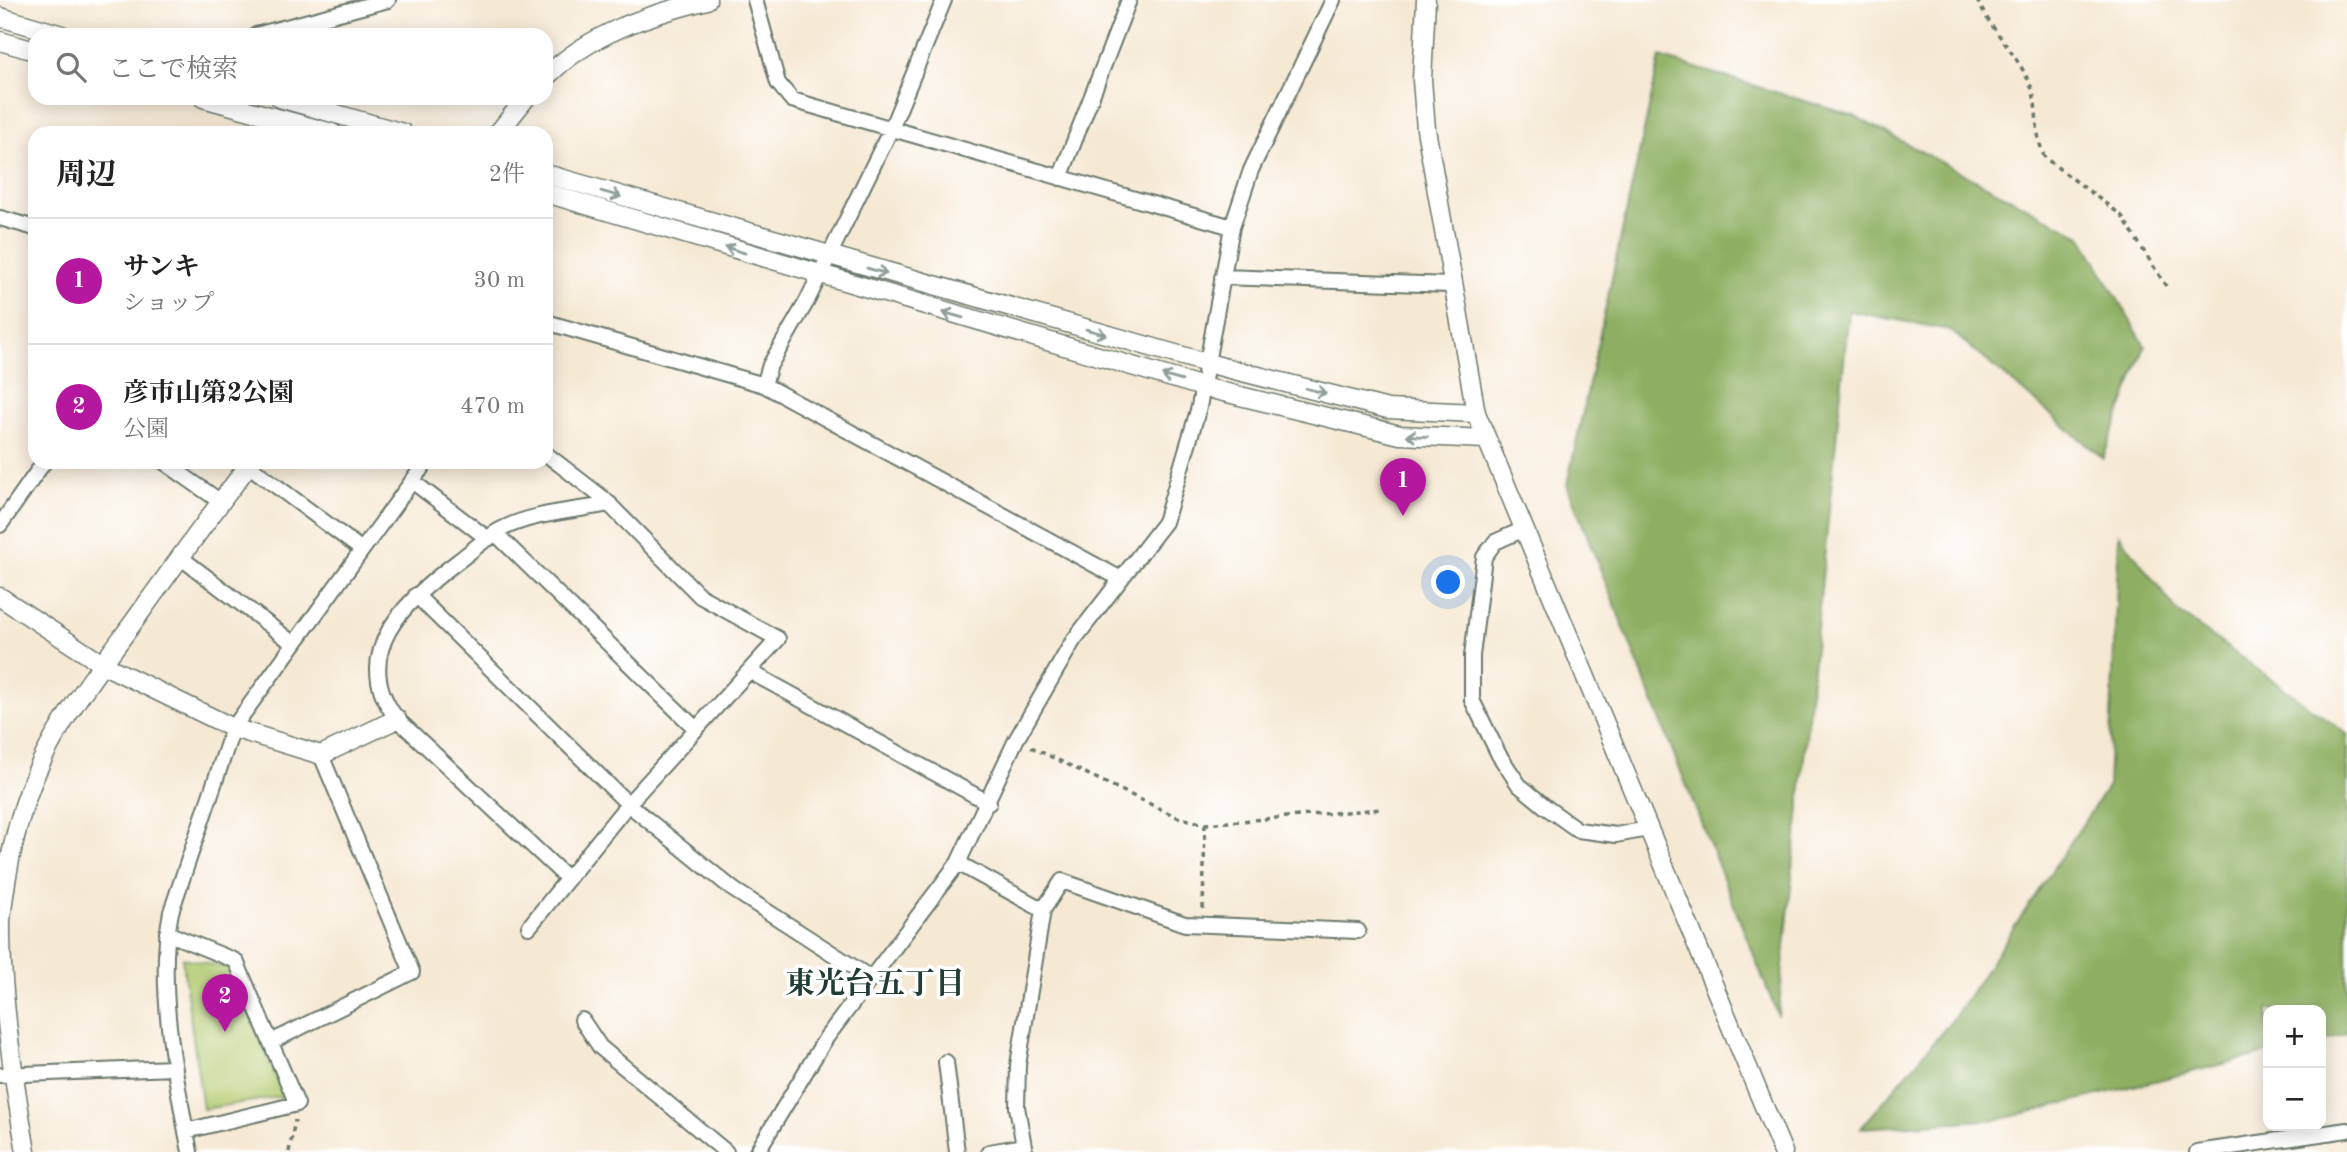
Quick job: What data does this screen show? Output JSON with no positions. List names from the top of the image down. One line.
{"districts":["東光台五丁目"],"page":{"search":"ここで検索","heading":["周辺","2件"],"list":[{"mark":"1","name":"サンキ","note":"ショップ","value":"30 m"},{"mark":"2","name":"彦市山第2公園","note":"公園","value":"470 m"}],"pins":["1","2"],"map_buttons":["+","−"]}}
